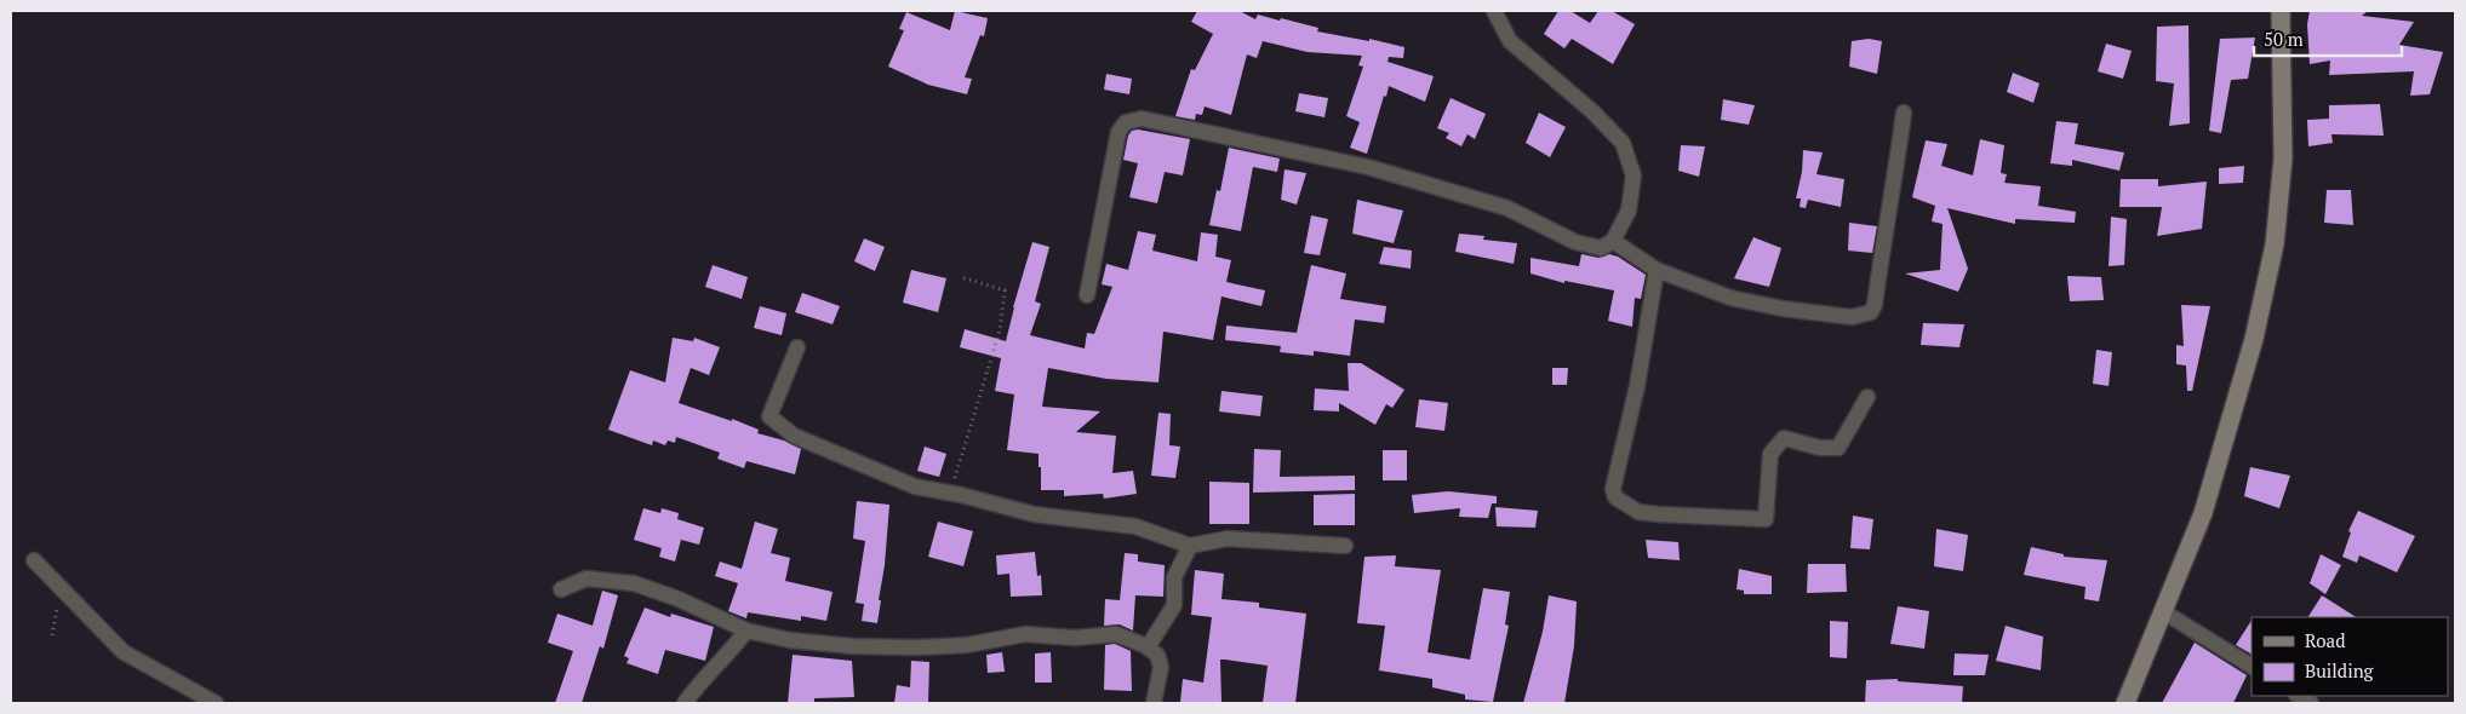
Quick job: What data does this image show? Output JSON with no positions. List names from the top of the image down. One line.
{"legend":["Road","Building"],"scale_bar":"50 m"}
